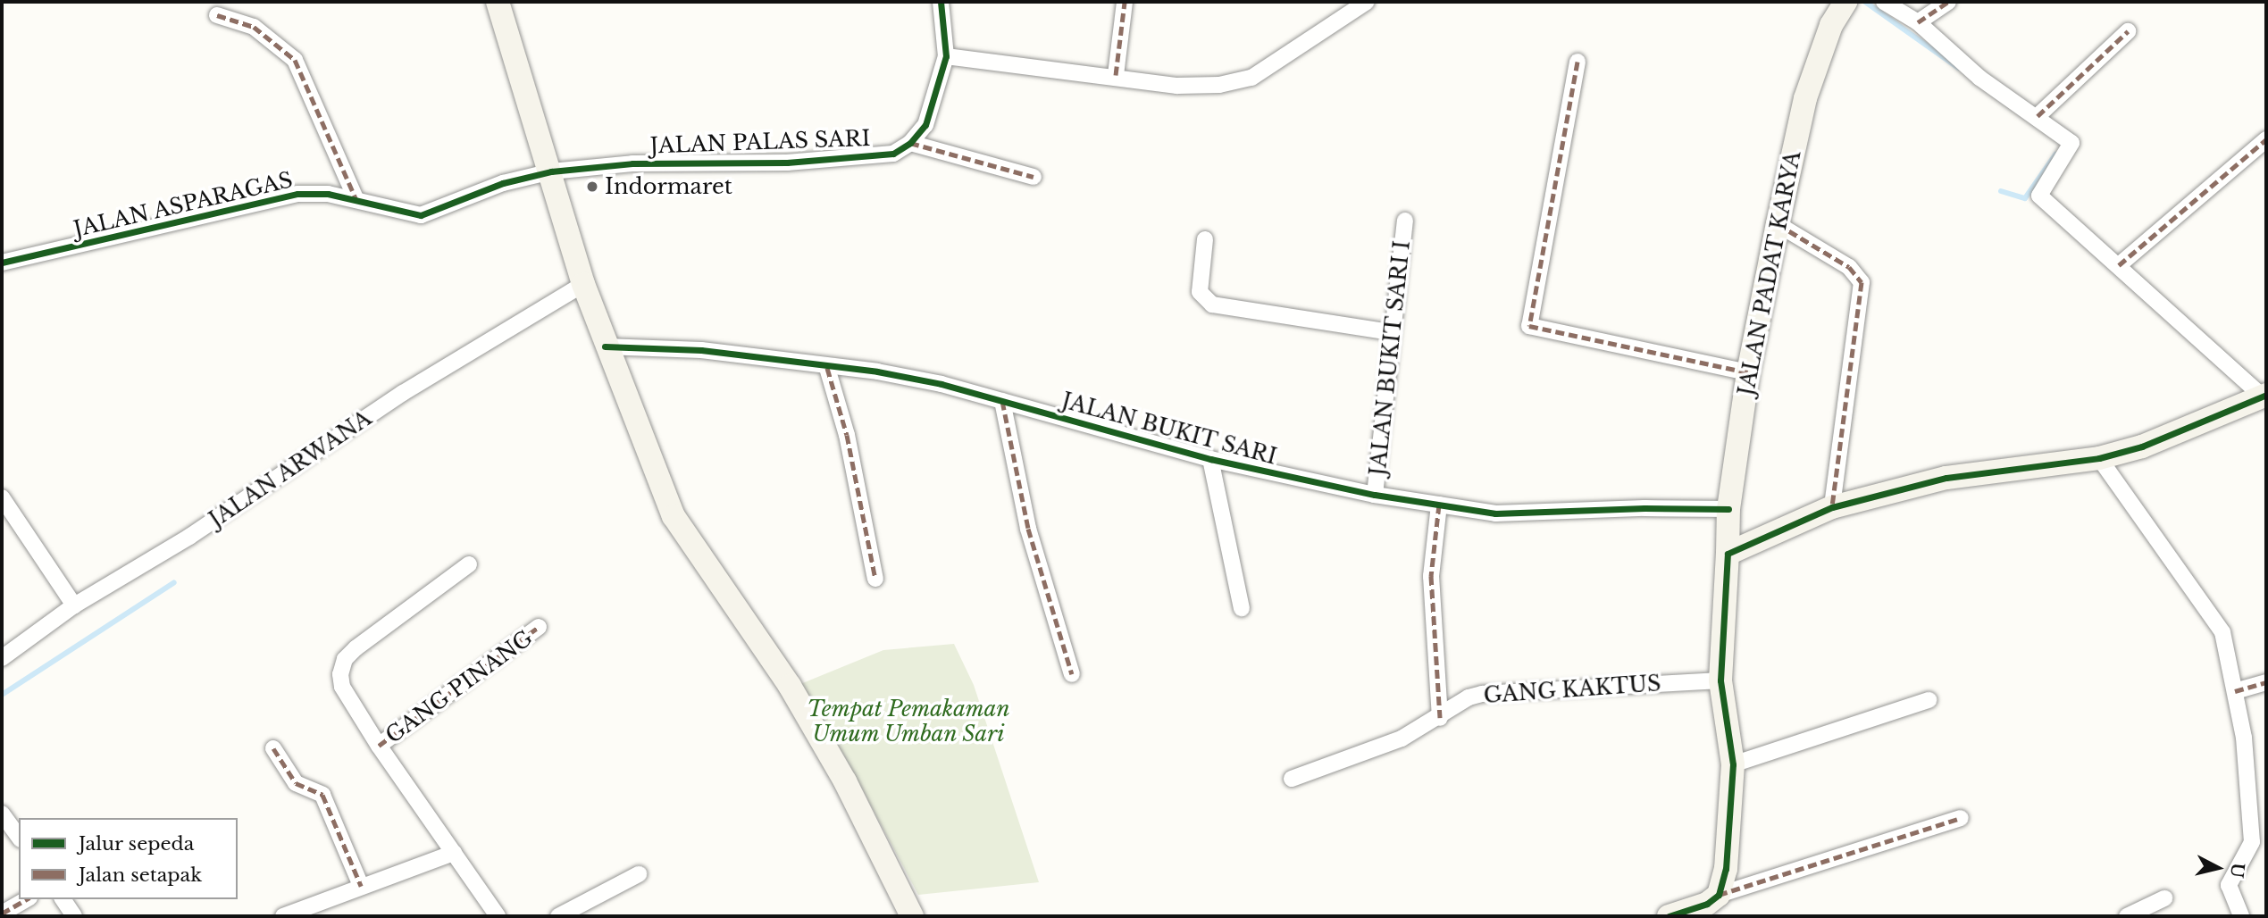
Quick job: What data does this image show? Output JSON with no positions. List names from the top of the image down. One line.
{"streets":{"street":["JALAN PALAS SARI","JALAN ASPARAGAS","JALAN PADAT KARYA","JALAN BUKIT SARI I","JALAN BUKIT SARI","JALAN ARWANA","GANG PINANG","GANG KAKTUS"]},"crossings":[["JALAN PALAS SARI","JALAN ASPARAGAS"],["JALAN PADAT KARYA","JALAN BUKIT SARI"],["JALAN PADAT KARYA","GANG KAKTUS"],["JALAN BUKIT SARI I","JALAN BUKIT SARI"]],"parks":["Tempat Pemakaman Umum Umban Sari"],"places":["Indormaret"],"legend":["Jalur sepeda","Jalan setapak"],"north":"right"}
